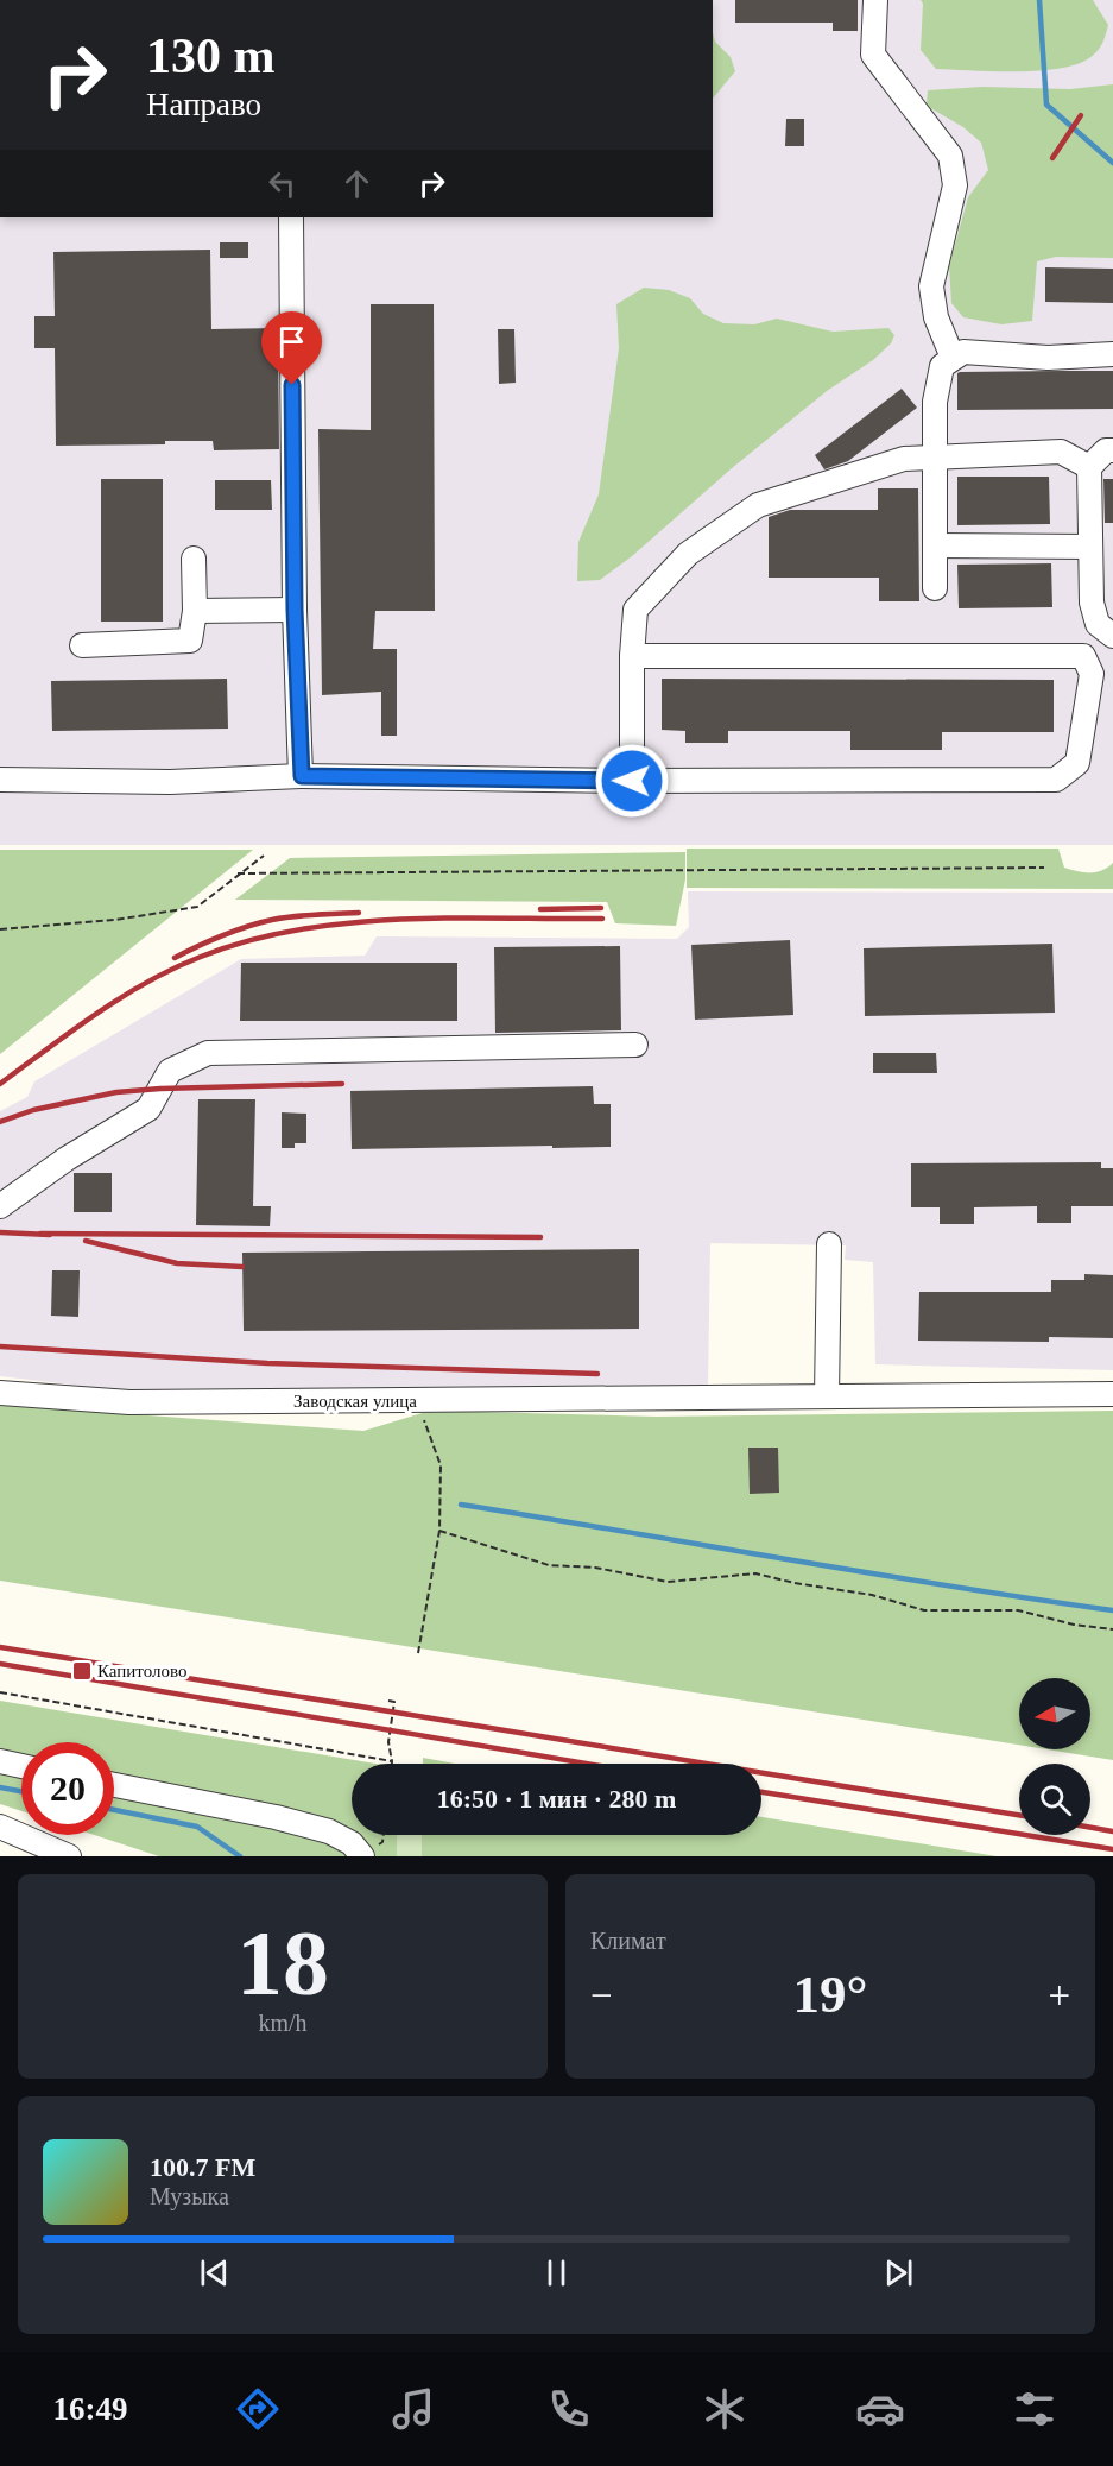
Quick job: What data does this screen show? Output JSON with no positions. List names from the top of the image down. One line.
{"streets":{"street":["Заводская улица"]},"places":{"transit":["Капитолово"]},"north":"left","page":{"turn":["130 m","Направо"],"limit":"20","trip":"16:50 · 1 мин · 280 m","tile":[["18","km/h"],"Климат"],"heat":["−","19°","+"],"song":["100.7 FM","Музыка"],"tabs":"16:49"}}
